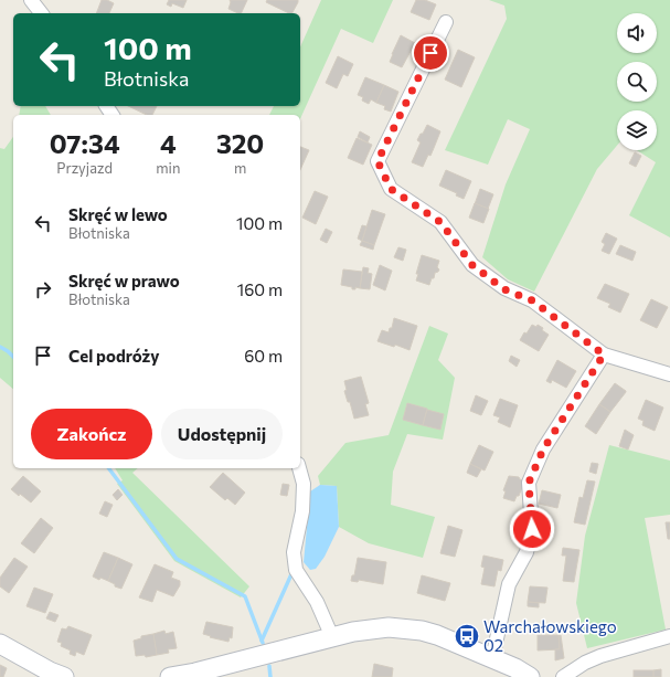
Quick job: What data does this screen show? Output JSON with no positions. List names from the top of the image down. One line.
{"places":{"bus stop":["Warchałowskiego 02"]},"page":{"turn":["100 m","Błotniska"],"eta":["07:34","Przyjazd","4","min","320","m"],"list":[{"name":"Skręć w lewo","note":"Błotniska","value":"100 m"},{"name":"Skręć w prawo","note":"Błotniska","value":"160 m"},{"name":"Cel podróży","value":"60 m"}],"buttons":["Zakończ","Udostępnij"]}}
